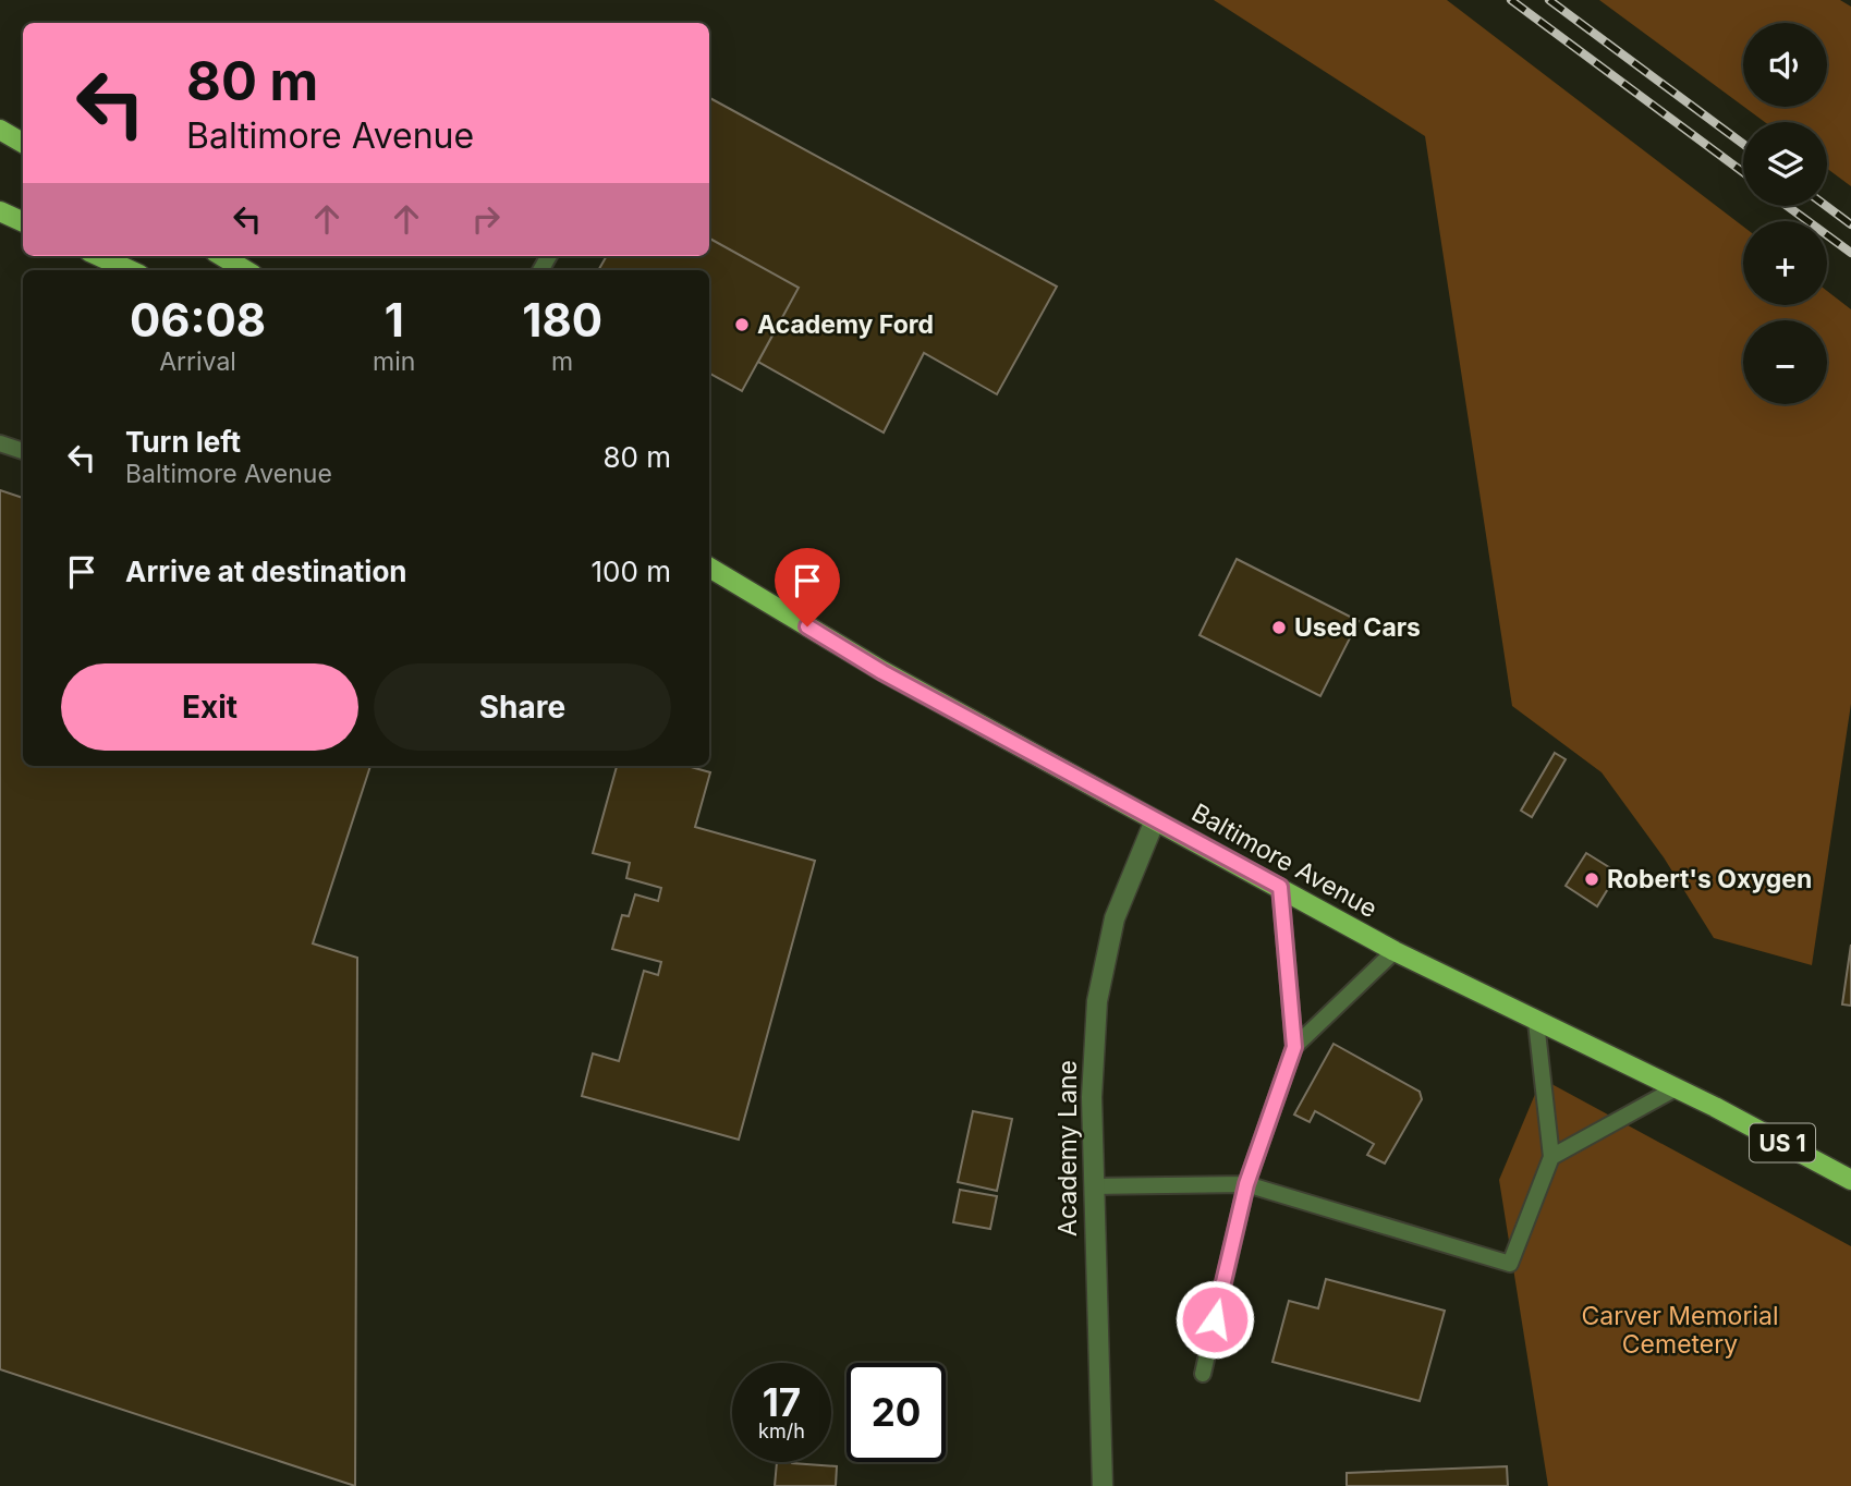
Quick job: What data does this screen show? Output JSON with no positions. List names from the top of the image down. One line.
{"streets":{"main road":["Baltimore Avenue","US 1"],"street":["Academy Lane"]},"crossings":[["Baltimore Avenue","Academy Lane"]],"parks":["Carver Memorial Cemetery"],"places":["Academy Ford","Used Cars","Robert's Oxygen"],"page":{"map_buttons":["+","−"],"turn":["80 m","Baltimore Avenue"],"eta":["06:08","Arrival","1","min","180","m"],"list":[{"name":"Turn left","note":"Baltimore Avenue","value":"80 m"},{"name":"Arrive at destination","value":"100 m"}],"buttons":["Exit","Share"],"speed":"17 km/h","limit":"20"}}
